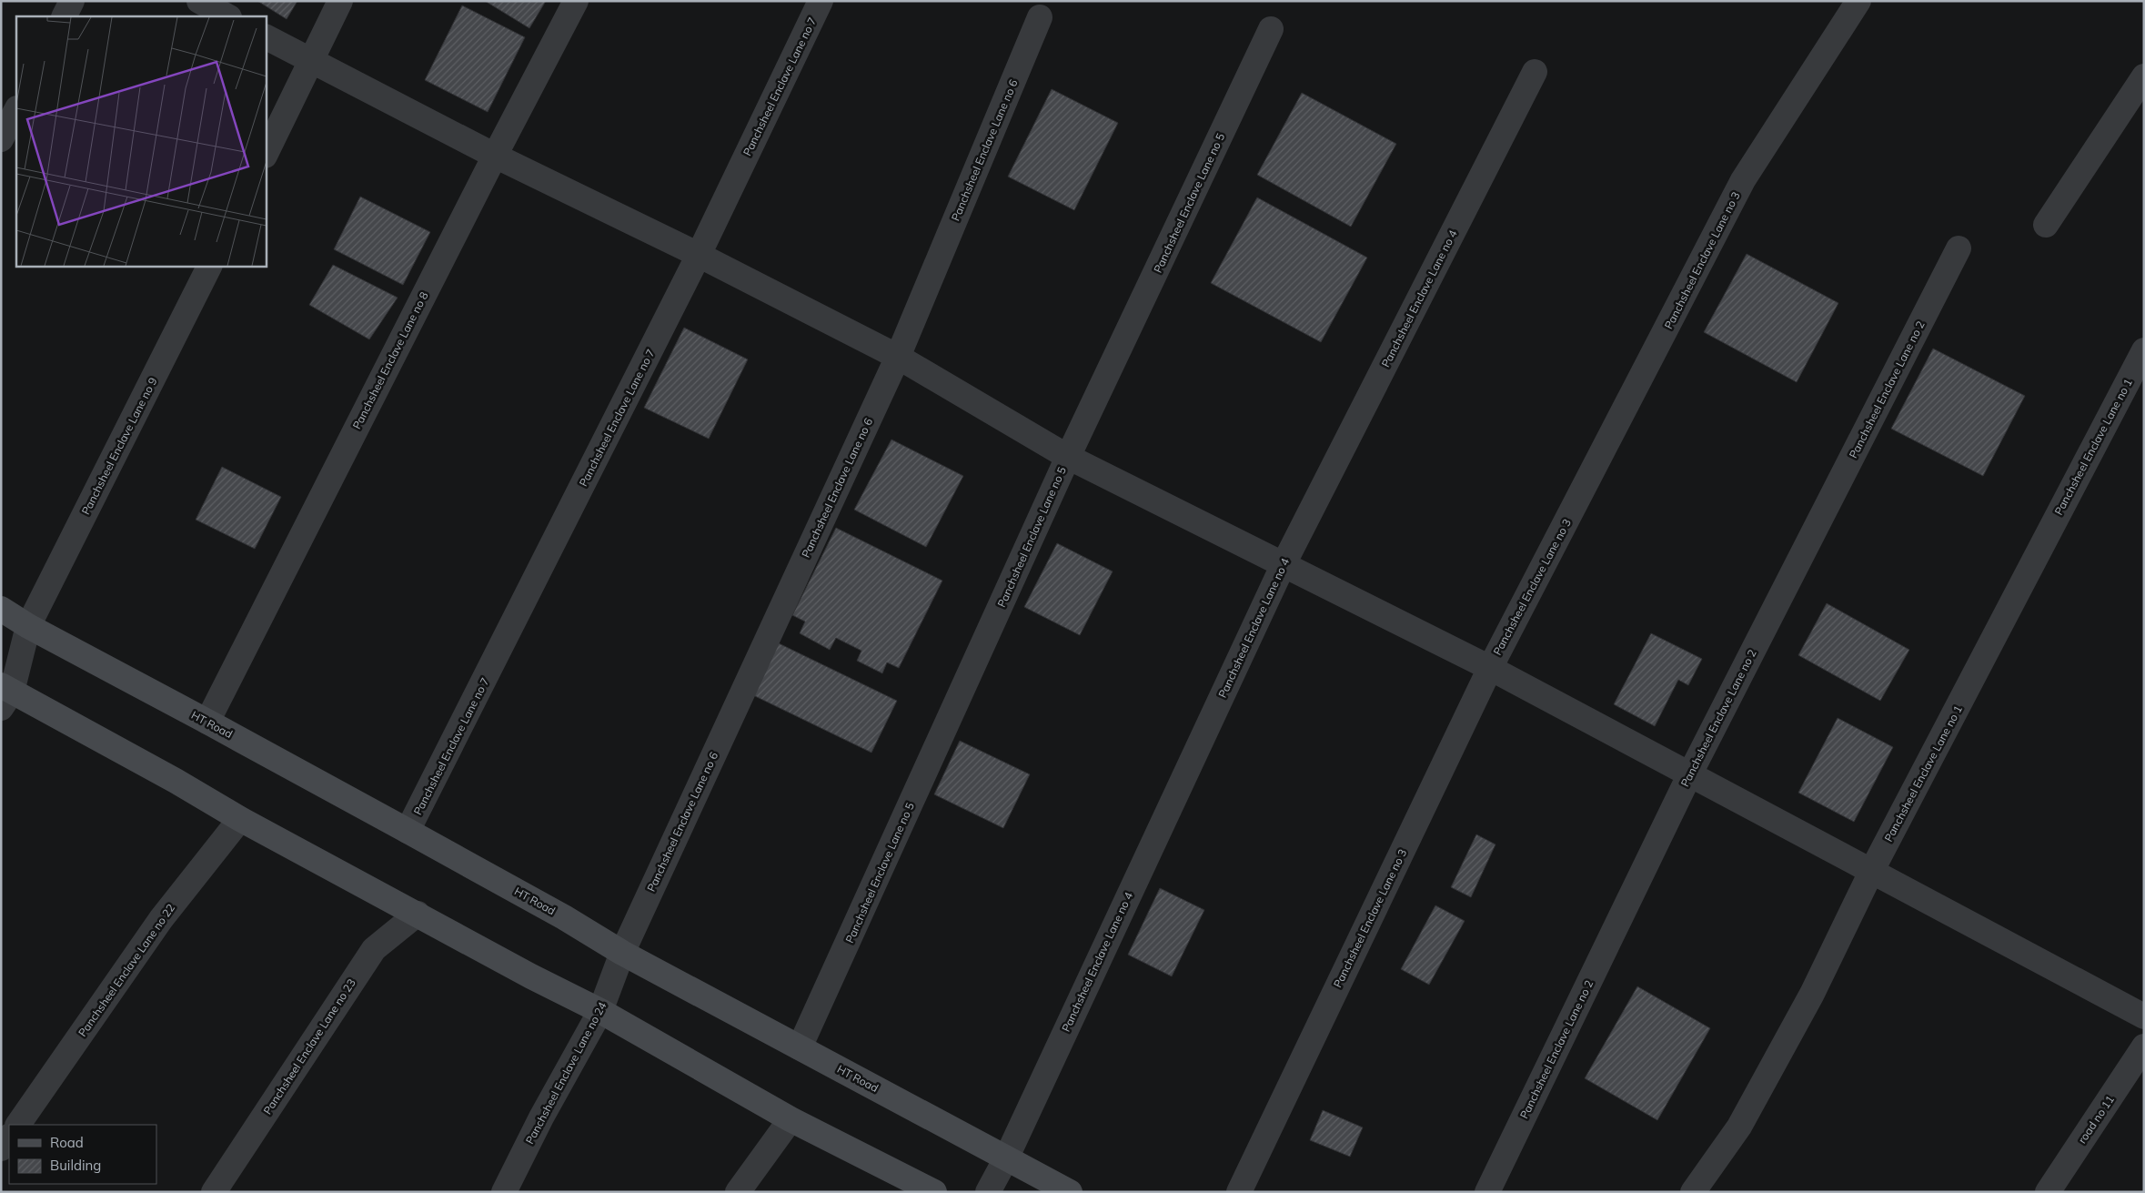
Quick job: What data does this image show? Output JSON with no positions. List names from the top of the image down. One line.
{"streets":{"street":["Panchsheel Enclave Lane no 7","Panchsheel Enclave Lane no 6","Panchsheel Enclave Lane no 5","Panchsheel Enclave Lane no 3","Panchsheel Enclave Lane no 4","Panchsheel Enclave Lane no 8","Panchsheel Enclave Lane no 2","Panchsheel Enclave Lane no 9","Panchsheel Enclave Lane no 1","HT Road","Panchsheel Enclave Lane no 22","Panchsheel Enclave Lane no 23","Panchsheel Enclave Lane no 24","road no 11"]},"crossings":[["Panchsheel Enclave Lane no 7","HT Road"],["Panchsheel Enclave Lane no 6","HT Road"],["Panchsheel Enclave Lane no 6","Panchsheel Enclave Lane no 24"],["Panchsheel Enclave Lane no 5","HT Road"],["Panchsheel Enclave Lane no 4","HT Road"],["Panchsheel Enclave Lane no 8","HT Road"],["Panchsheel Enclave Lane no 9","HT Road"],["HT Road","Panchsheel Enclave Lane no 24"]],"legend":["Road","Building"]}
